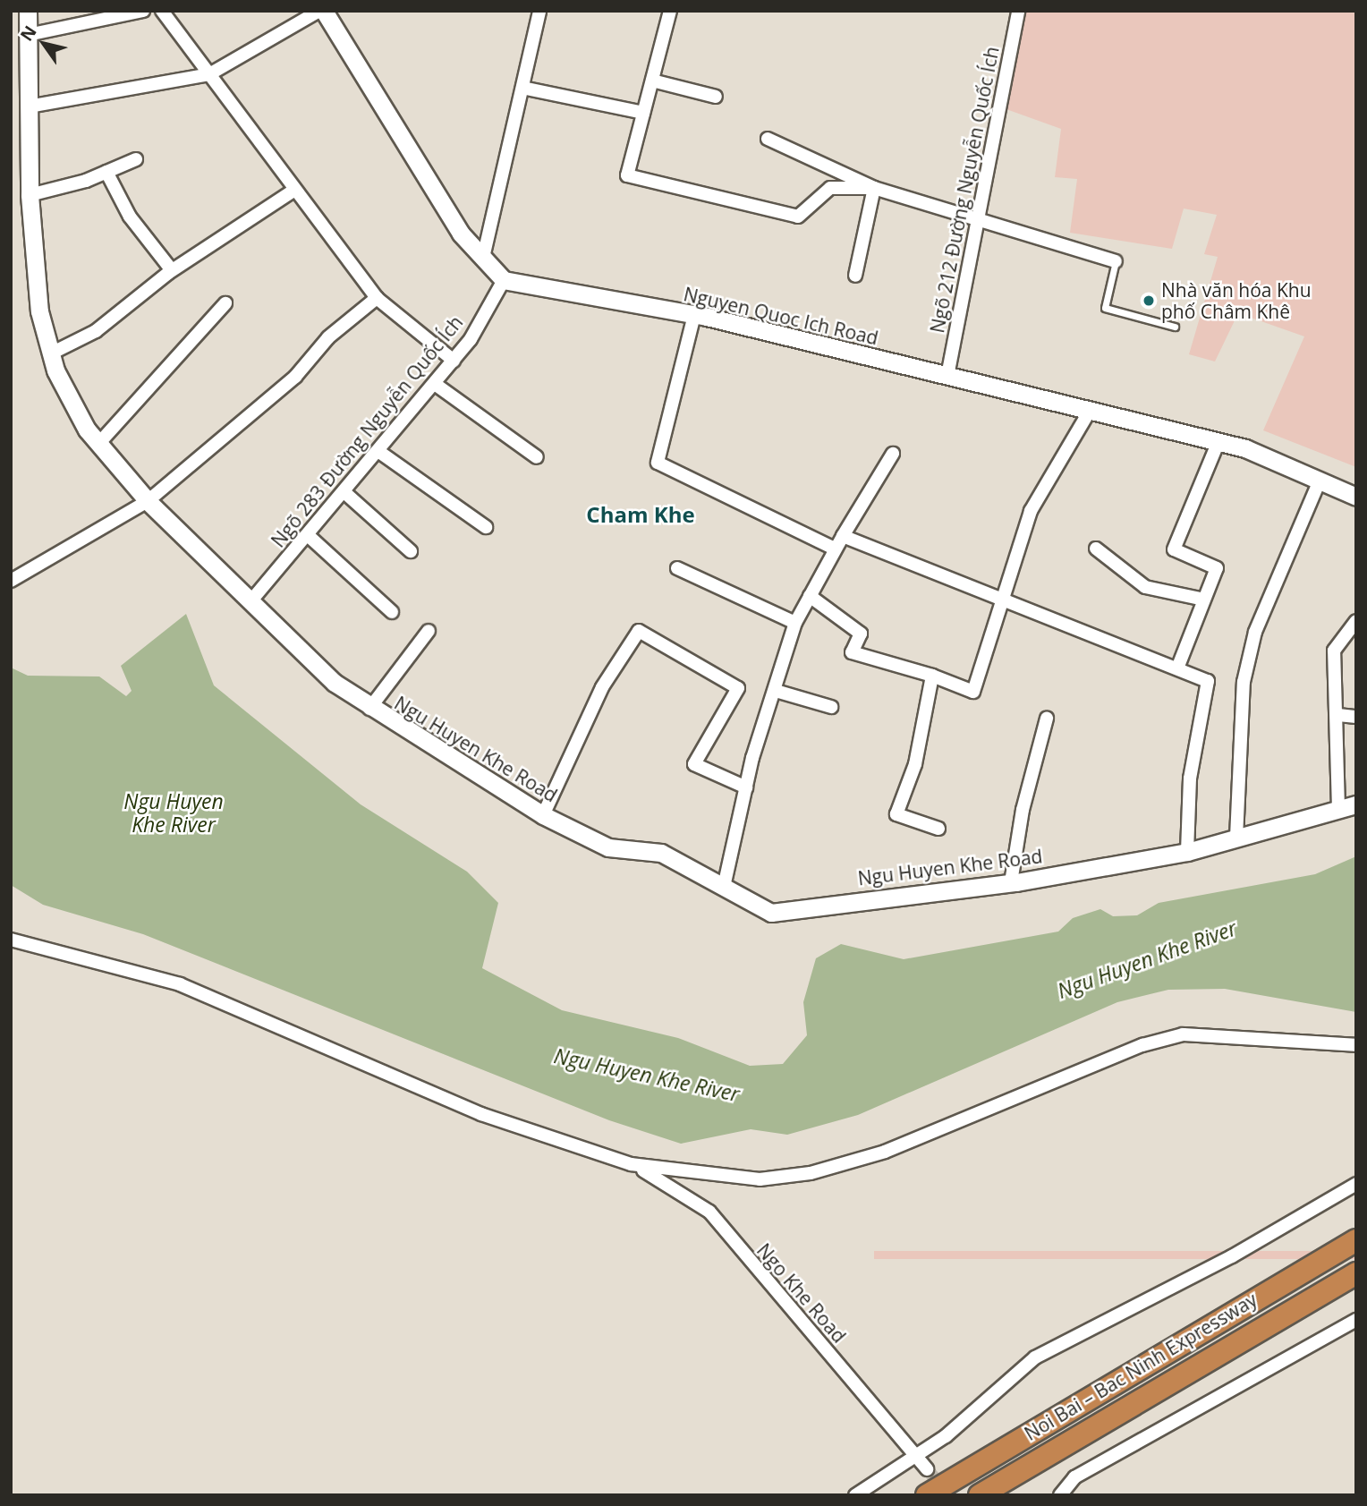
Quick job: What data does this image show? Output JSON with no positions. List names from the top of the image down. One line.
{"streets":{"highway":["Noi Bai – Bac Ninh Expressway"],"street":["Ngõ 212 Đường Nguyễn Quốc Ích","Nguyen Quoc Ich Road","Ngõ 283 Đường Nguyễn Quốc Ích","Ngu Huyen Khe Road","Ngo Khe Road"]},"crossings":[["Ngõ 212 Đường Nguyễn Quốc Ích","Nguyen Quoc Ich Road"],["Nguyen Quoc Ich Road","Ngõ 283 Đường Nguyễn Quốc Ích"],["Ngõ 283 Đường Nguyễn Quốc Ích","Ngu Huyen Khe Road"]],"districts":["Cham Khe"],"water":["Ngu Huyen Khe River"],"places":["Nhà văn hóa Khu phố Châm Khê"],"north":"top left"}
